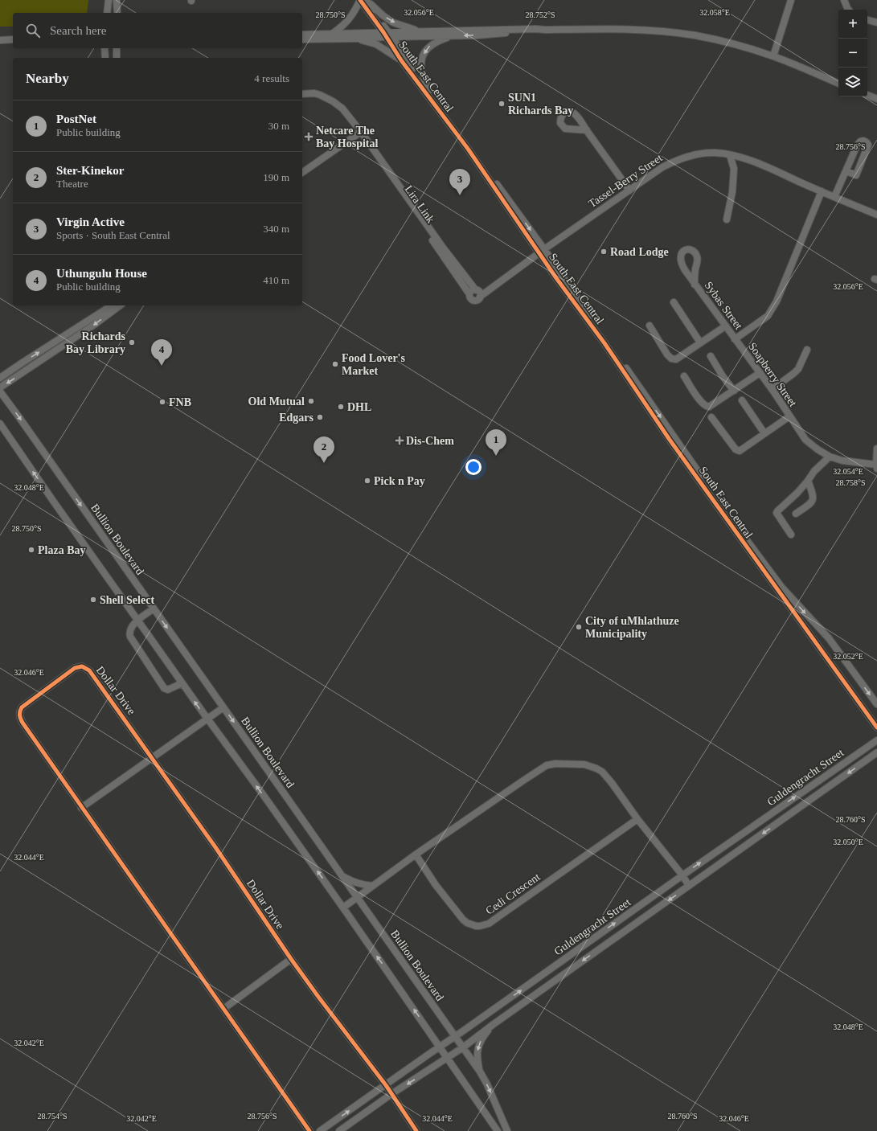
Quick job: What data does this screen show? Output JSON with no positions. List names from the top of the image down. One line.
{"streets":{"street":["South East Central","Tassel-Berry Street","Lira Link","Sybas Street","Soapberry Street","Bullion Boulevard","Dollar Drive","Guldengracht Street","Cedi Crescent"]},"crossings":[["South East Central","Tassel-Berry Street"],["Tassel-Berry Street","Soapberry Street"],["Sybas Street","Soapberry Street"],["Bullion Boulevard","Guldengracht Street"],["Dollar Drive","Guldengracht Street"]],"places":{"other":["SUN1 Richards Bay","Road Lodge","Richards Bay Library","Food Lover's Market","Old Mutual","FNB","DHL","Edgars","Pick n Pay","Plaza Bay","Shell Select","City of uMhlathuze Municipality"],"health":["Netcare The Bay Hospital","Dis-Chem"]},"page":{"map_buttons":["+","−"],"search":"Search here","heading":["Nearby","4 results"],"list":[{"mark":"1","name":"PostNet","note":"Public building","value":"30 m"},{"mark":"2","name":"Ster-Kinekor","note":"Theatre","value":"190 m"},{"mark":"3","name":"Virgin Active","note":"Sports · South East Central","value":"340 m"},{"mark":"4","name":"Uthungulu House","note":"Public building","value":"410 m"}],"pins":["3","4","1","2"]},"coordinates":["32.058°E","32.056°E","28.750°S","28.752°S","28.756°S","32.054°E","28.758°S","32.048°E","32.052°E","32.046°E","28.760°S","32.050°E","32.044°E","32.042°E","28.754°S"]}
